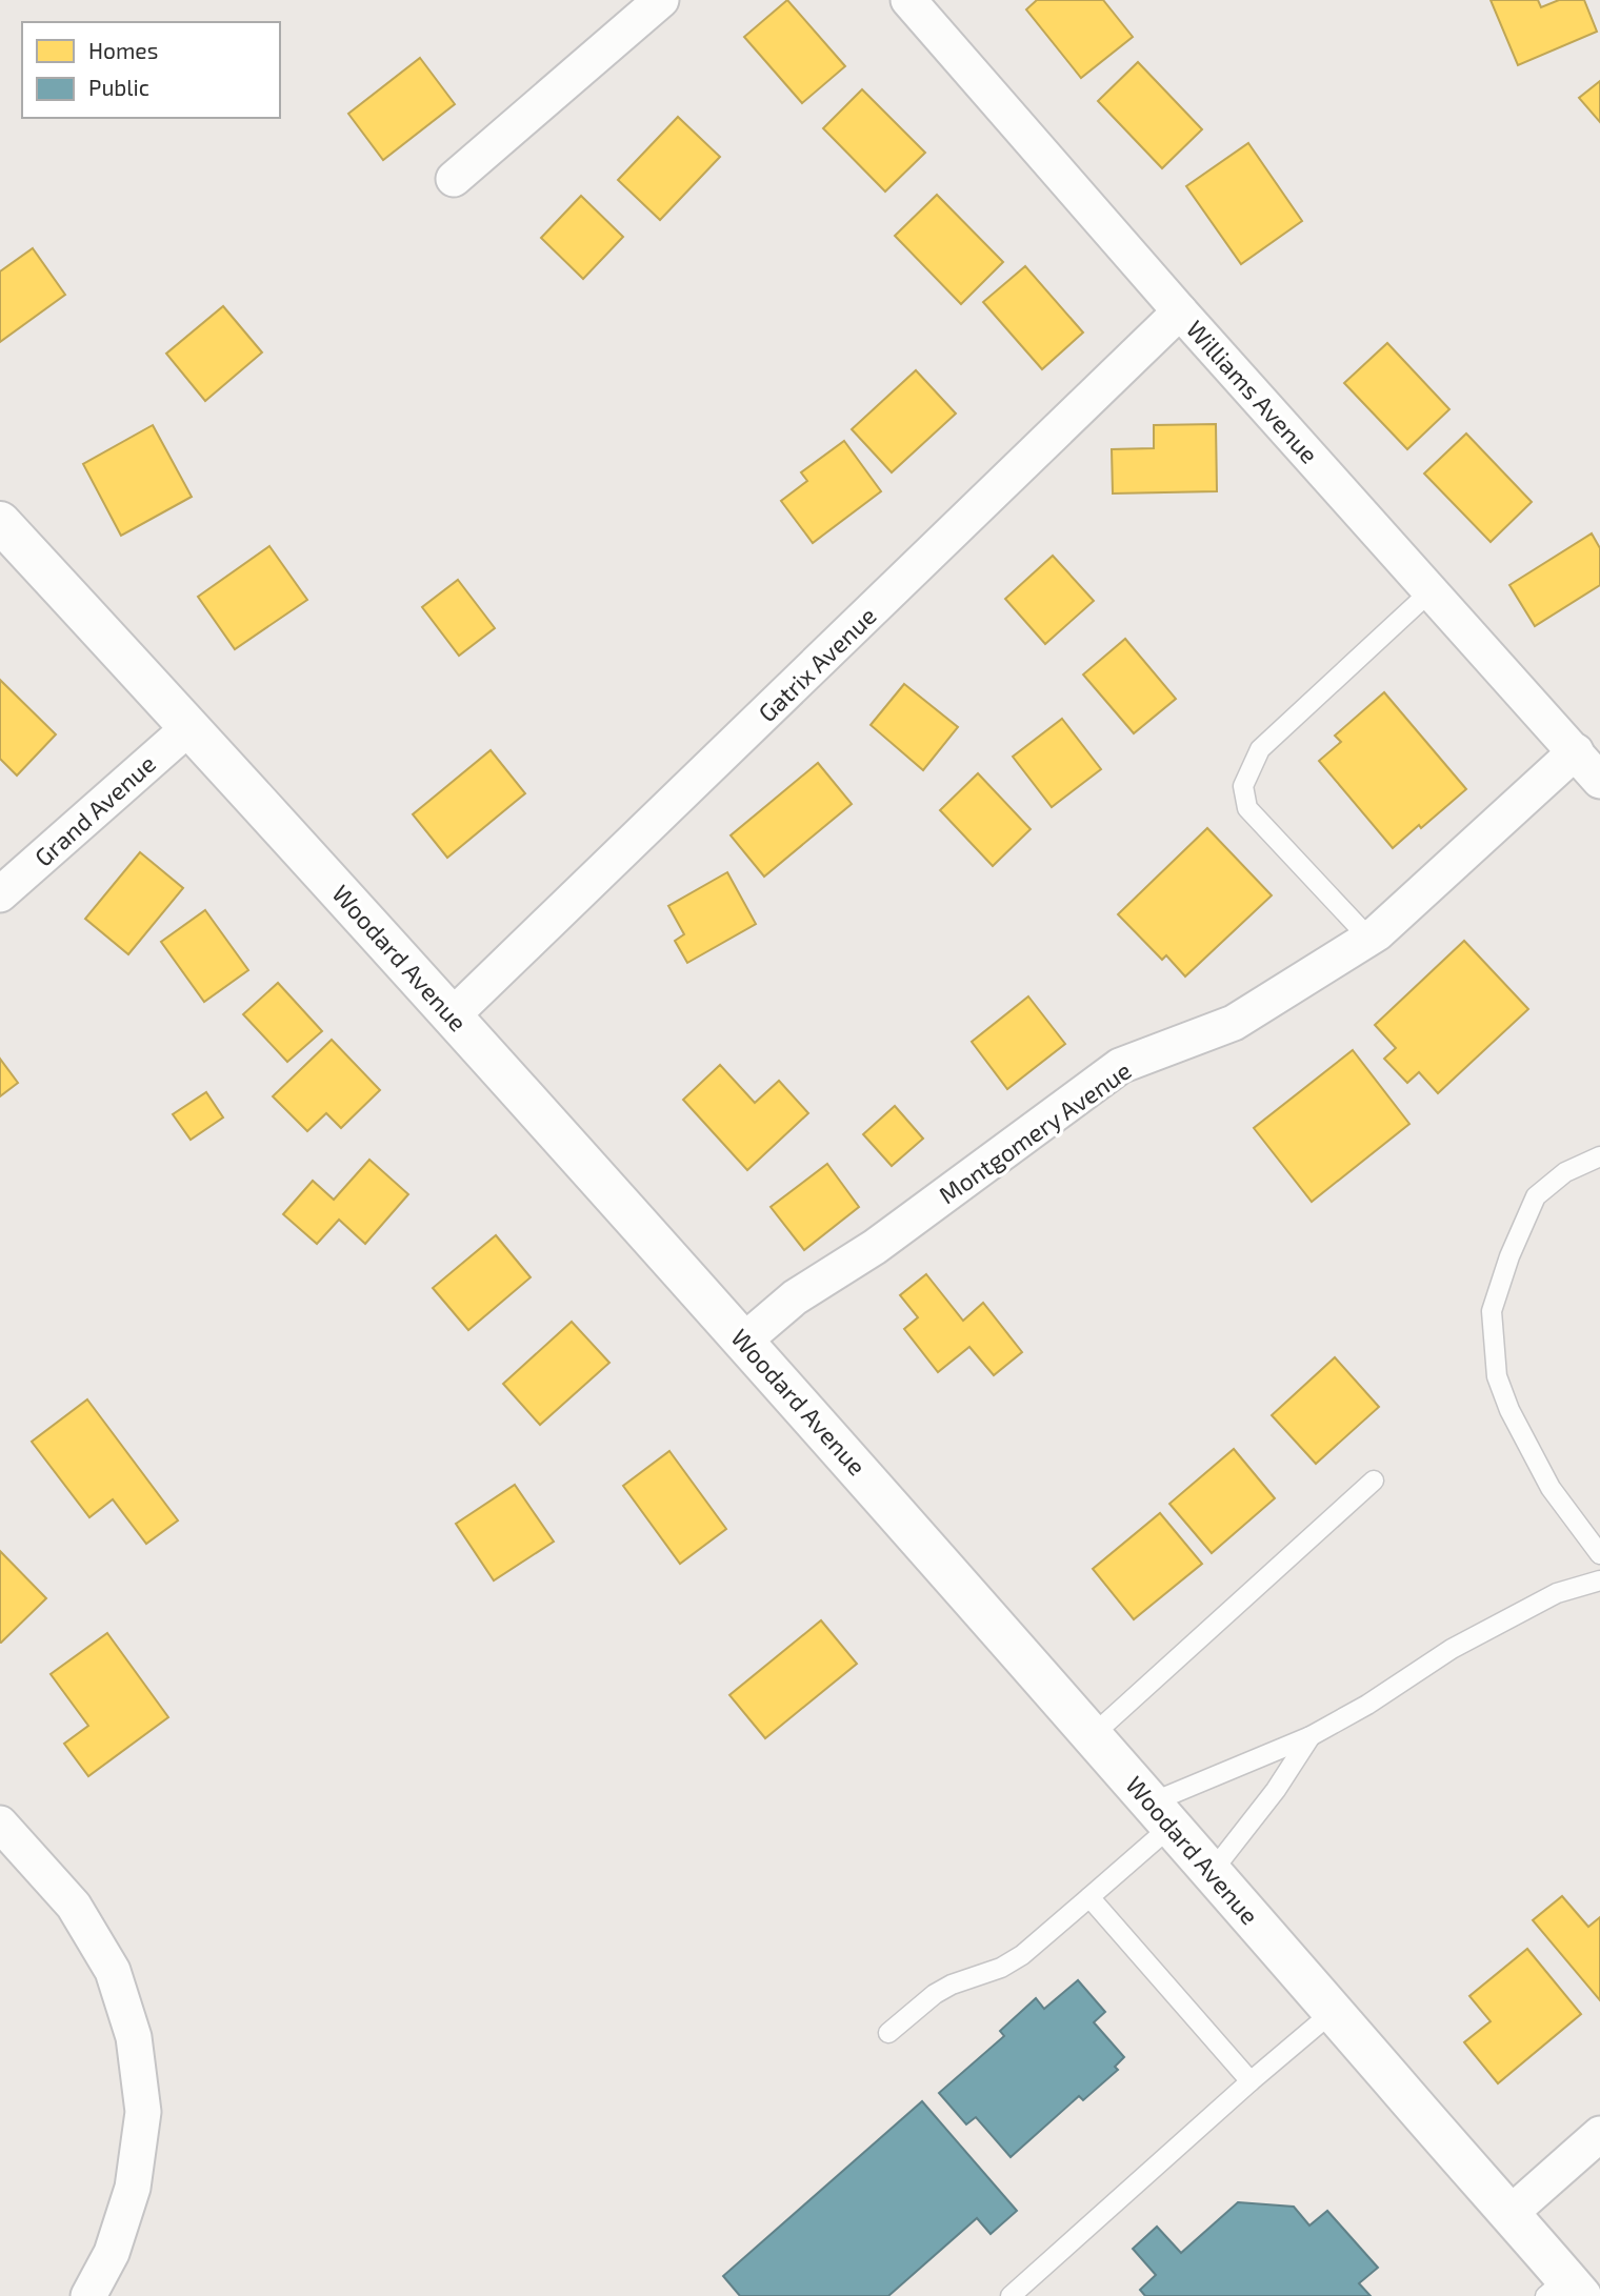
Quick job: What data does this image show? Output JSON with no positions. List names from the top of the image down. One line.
{"streets":{"street":["Williams Avenue","Gatrix Avenue","Grand Avenue","Woodard Avenue","Montgomery Avenue"]},"crossings":[["Williams Avenue","Gatrix Avenue"],["Williams Avenue","Montgomery Avenue"],["Gatrix Avenue","Woodard Avenue"],["Grand Avenue","Woodard Avenue"],["Woodard Avenue","Montgomery Avenue"]],"legend":["Homes","Public"]}
